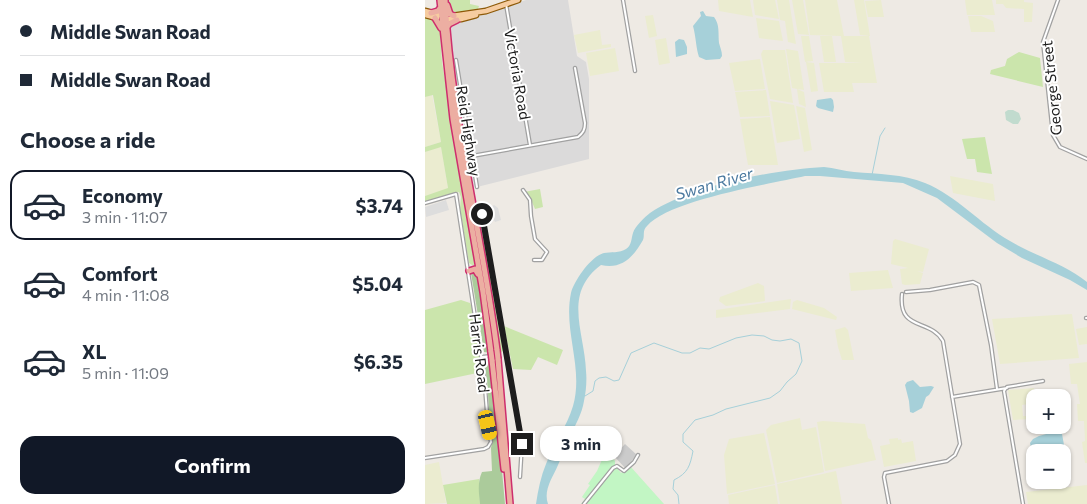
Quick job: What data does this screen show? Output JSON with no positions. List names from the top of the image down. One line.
{"streets":{"highway":["Reid Highway"],"street":["Victoria Road","George Street","Harris Road"]},"water":["Swan River"],"page":{"banner":["Middle Swan Road","Middle Swan Road"],"heading":"Choose a ride","list":[{"name":"Economy","note":"3 min · 11:07","value":"$3.74"},{"name":"Comfort","note":"4 min · 11:08","value":"$5.04"},{"name":"XL","note":"5 min · 11:09","value":"$6.35"}],"map_buttons":["+","−"],"buttons":"Confirm","bubble":"3 min"}}
